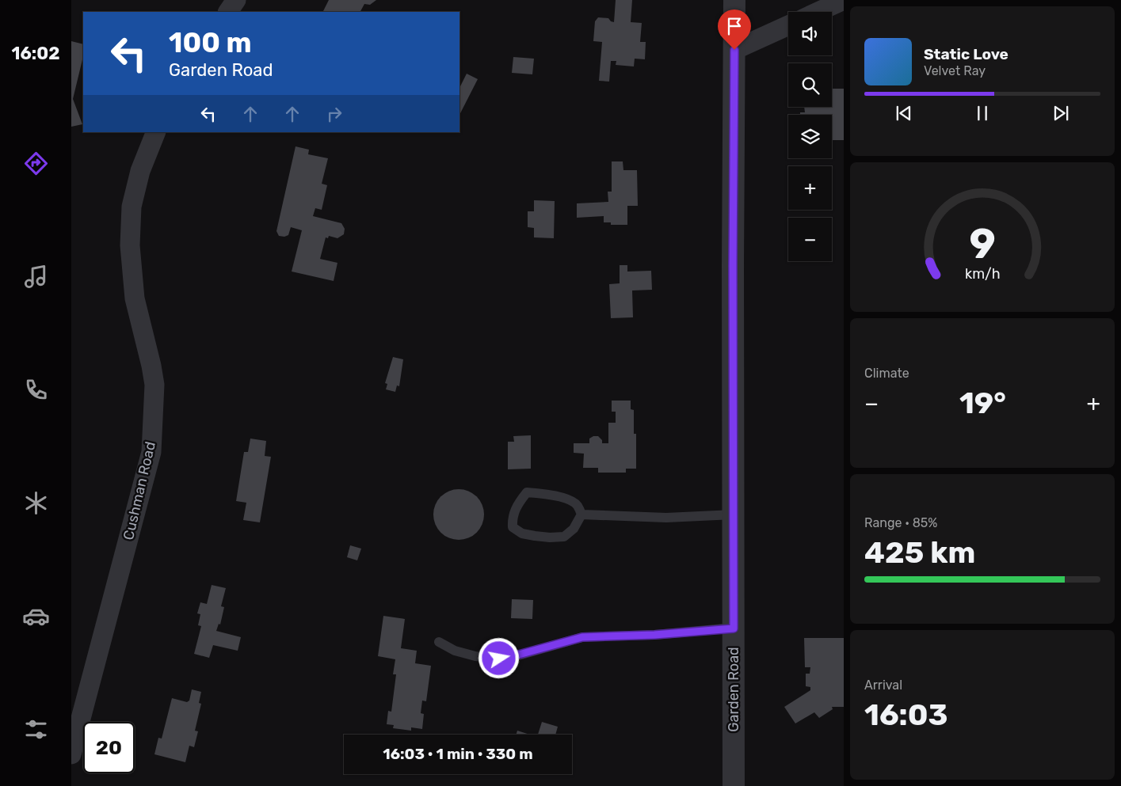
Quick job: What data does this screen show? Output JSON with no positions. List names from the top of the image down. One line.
{"streets":{"street":["Cushman Road","Garden Road"]},"page":{"tabs":"16:02","map_buttons":["+","−"],"turn":["100 m","Garden Road"],"song":["Static Love","Velvet Ray"],"tile":["Climate",["Range · 85%","425 km"],["Arrival","16:03"]],"heat":["−","19°","+"],"limit":"20","trip":"16:03 · 1 min · 330 m","gauge":["9","km/h"]}}
